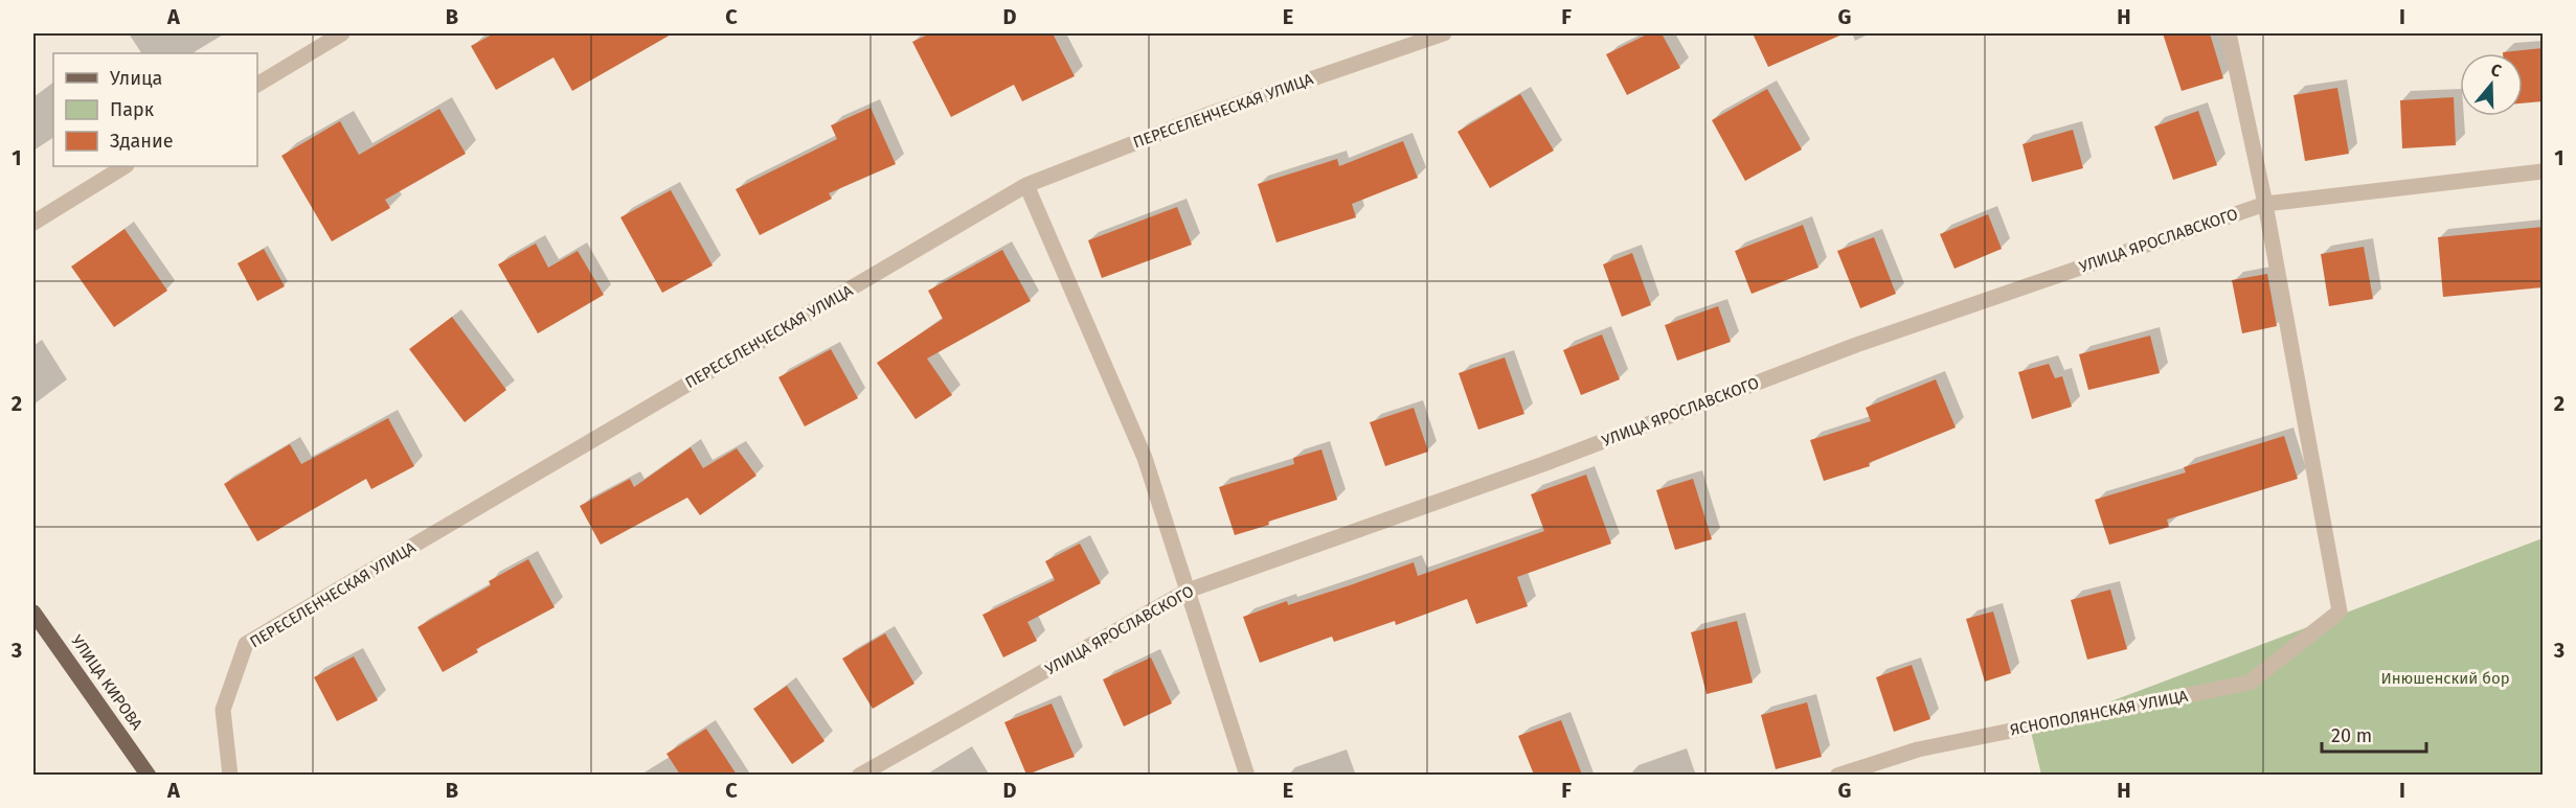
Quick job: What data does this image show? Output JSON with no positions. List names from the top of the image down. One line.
{"streets":{"main road":["УЛИЦА КИРОВА"],"street":["ПЕРЕСЕЛЕНЧЕСКАЯ УЛИЦА","УЛИЦА ЯРОСЛАВСКОГО","ЯСНОПОЛЯНСКАЯ УЛИЦА"]},"crossings":[["УЛИЦА ЯРОСЛАВСКОГО","ЯСНОПОЛЯНСКАЯ УЛИЦА"]],"parks":["Инюшенский бор"],"legend":["Улица","Парк","Здание"],"scale_bar":"20 m","north":"top","grid":{"columns":["A","B","C","D","E","F","G","H","I"],"rows":["1","2","3"]}}
